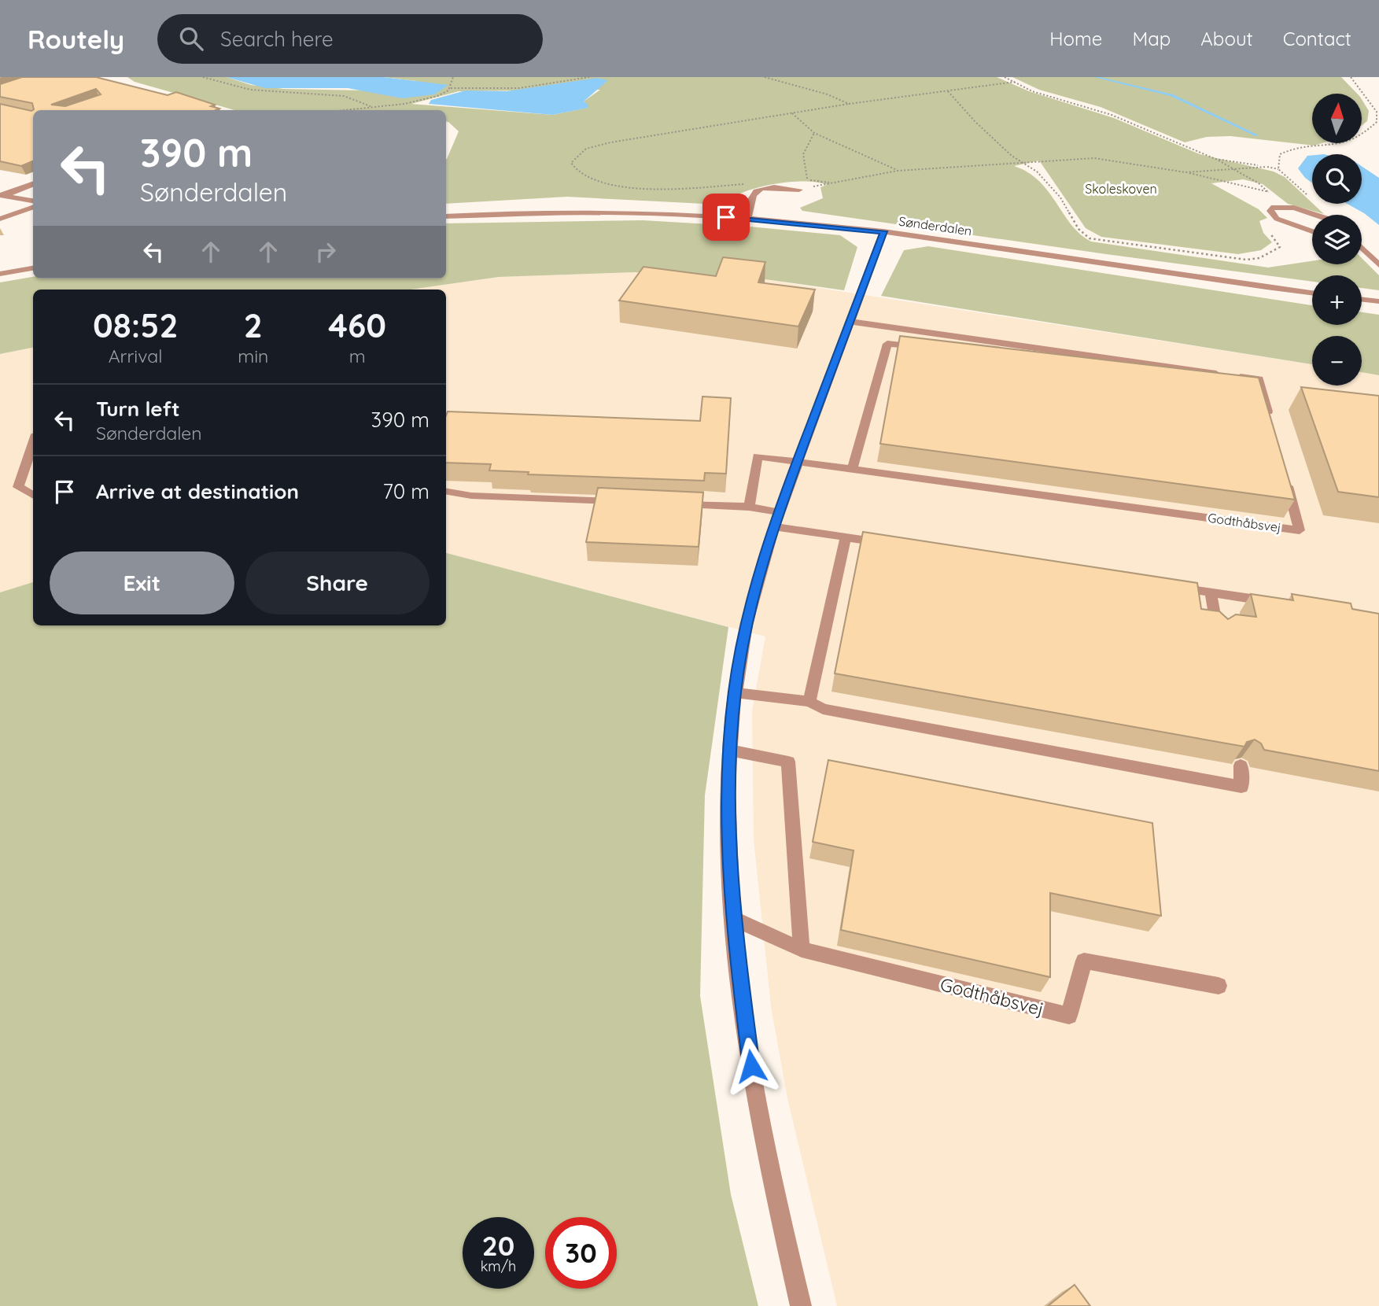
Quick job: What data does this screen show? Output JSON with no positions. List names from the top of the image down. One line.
{"streets":{"street":["Sønderdalen","Godthåbsvej"]},"parks":["Skoleskoven"],"north":"top","page":{"header":"Routely","search":"Search here","nav":["Home","Map","About","Contact"],"map_buttons":["+","−"],"turn":["390 m","Sønderdalen"],"eta":["08:52","Arrival","2","min","460","m"],"list":[{"name":"Turn left","note":"Sønderdalen","value":"390 m"},{"name":"Arrive at destination","value":"70 m"}],"buttons":["Exit","Share"],"speed":"20 km/h","limit":"30"}}
